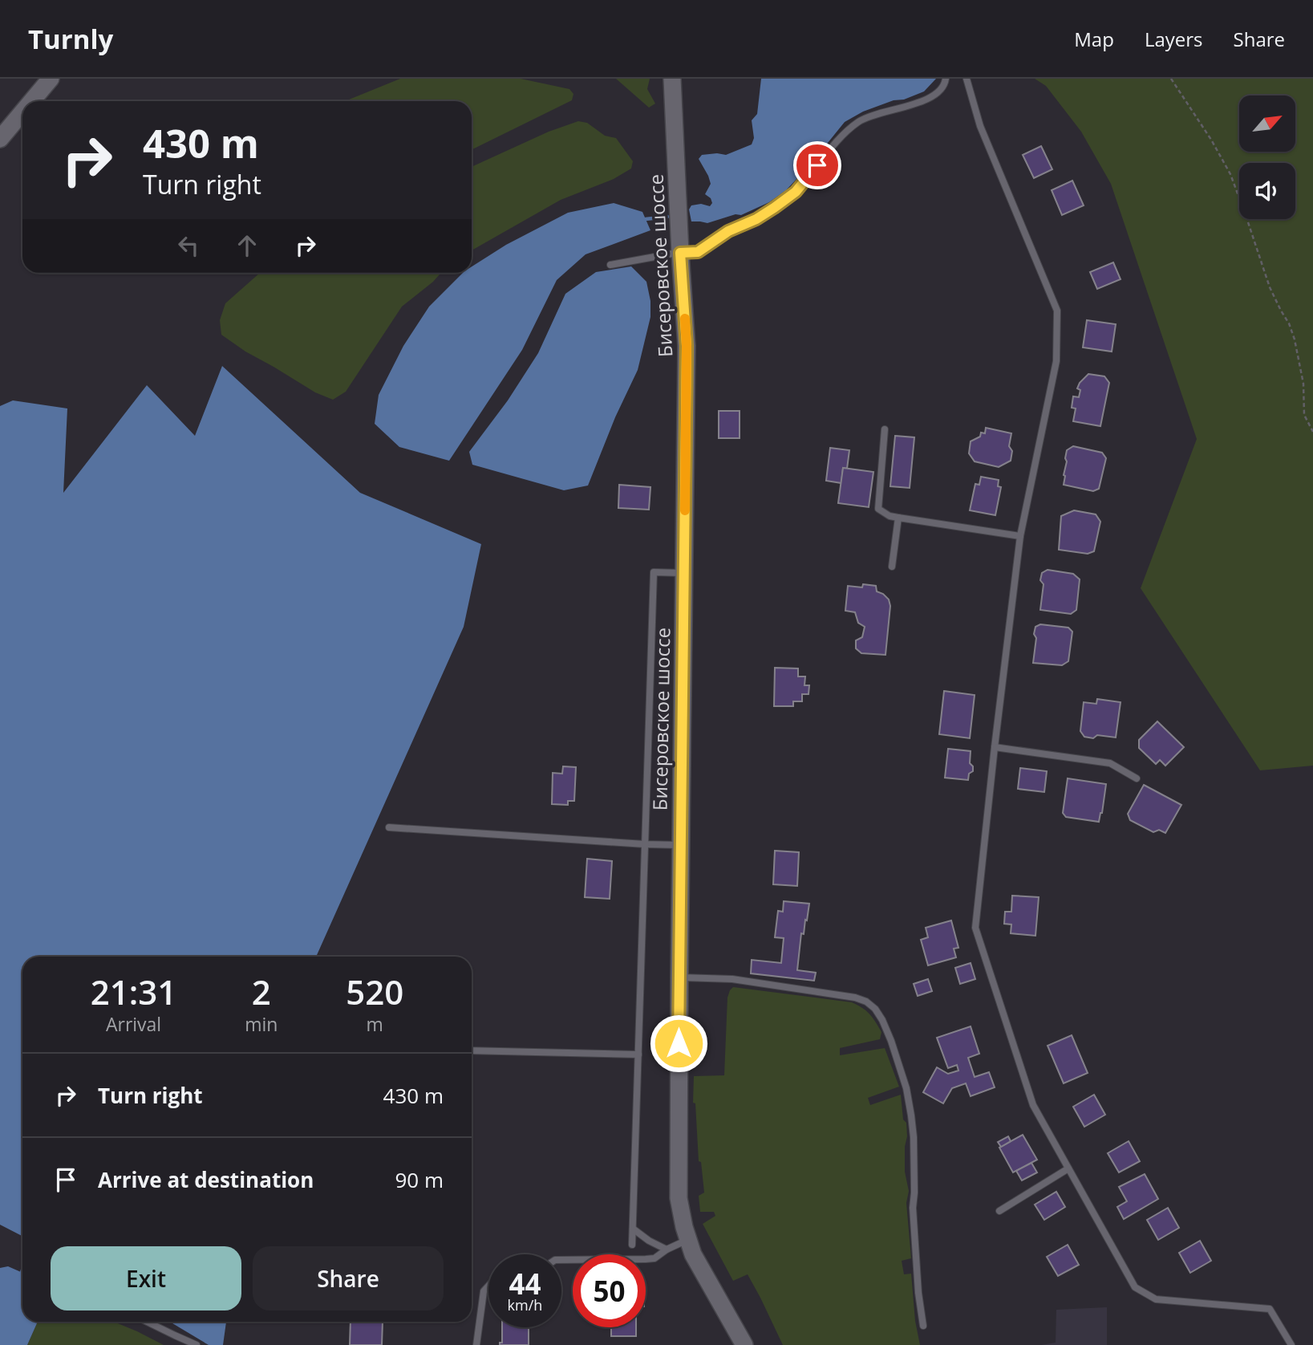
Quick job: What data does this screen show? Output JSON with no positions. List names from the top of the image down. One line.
{"streets":{"main road":["Бисеровское шоссе"]},"north":"top right","page":{"header":"Turnly","nav":["Map","Layers","Share"],"turn":["430 m","Turn right"],"eta":["21:31","Arrival","2","min","520","m"],"list":[{"name":"Turn right","value":"430 m"},{"name":"Arrive at destination","value":"90 m"}],"buttons":["Exit","Share"],"speed":"44 km/h","limit":"50"}}
